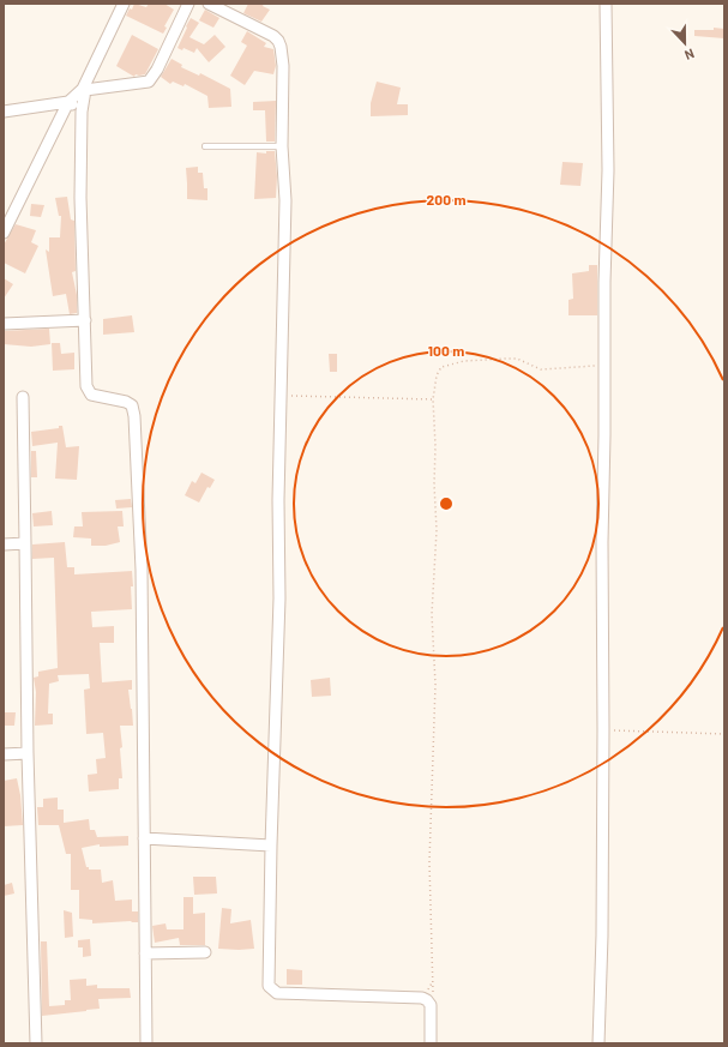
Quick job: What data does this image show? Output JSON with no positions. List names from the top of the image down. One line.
{"north":"bottom","rings":["200 m","100 m"]}
